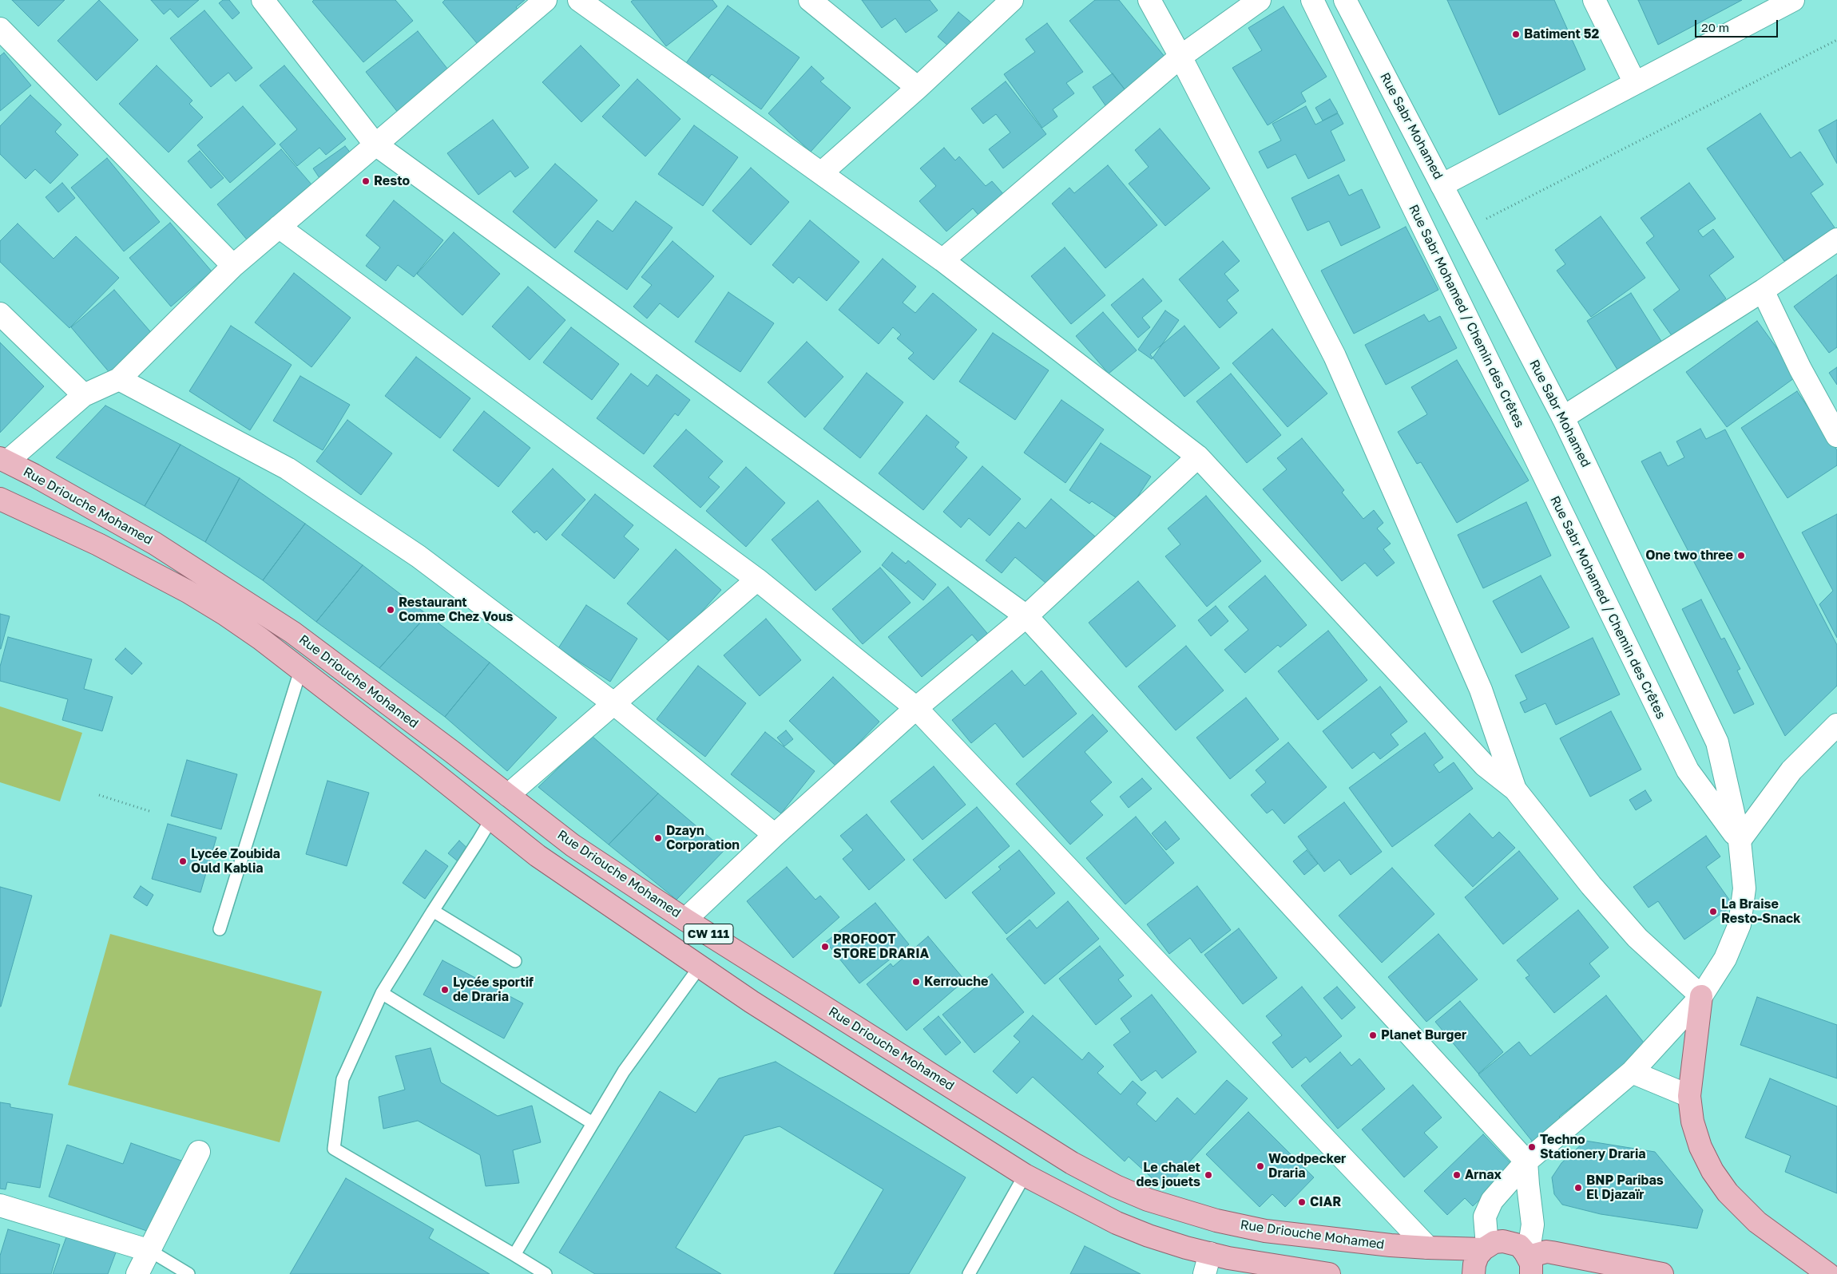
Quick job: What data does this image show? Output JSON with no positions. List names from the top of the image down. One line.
{"streets":{"main road":["Rue Driouche Mohamed","CW 111"],"street":["Rue Sabr Mohamed","Rue Sabr Mohamed / Chemin des Crêtes"]},"crossings":[["Rue Sabr Mohamed","Rue Sabr Mohamed / Chemin des Crêtes"]],"places":["Batiment 52","Resto","One two three","Restaurant Comme Chez Vous","Dzayn Corporation","Lycée Zoubida Ould Kablia","La Braise Resto-Snack","PROFOOT STORE DRARIA","Kerrouche","Lycée sportif de Draria","Planet Burger","Techno Stationery Draria","Woodpecker Draria","Le chalet des jouets","Arnax","BNP Paribas El Djazaïr","CIAR"],"scale_bar":"20 m"}
